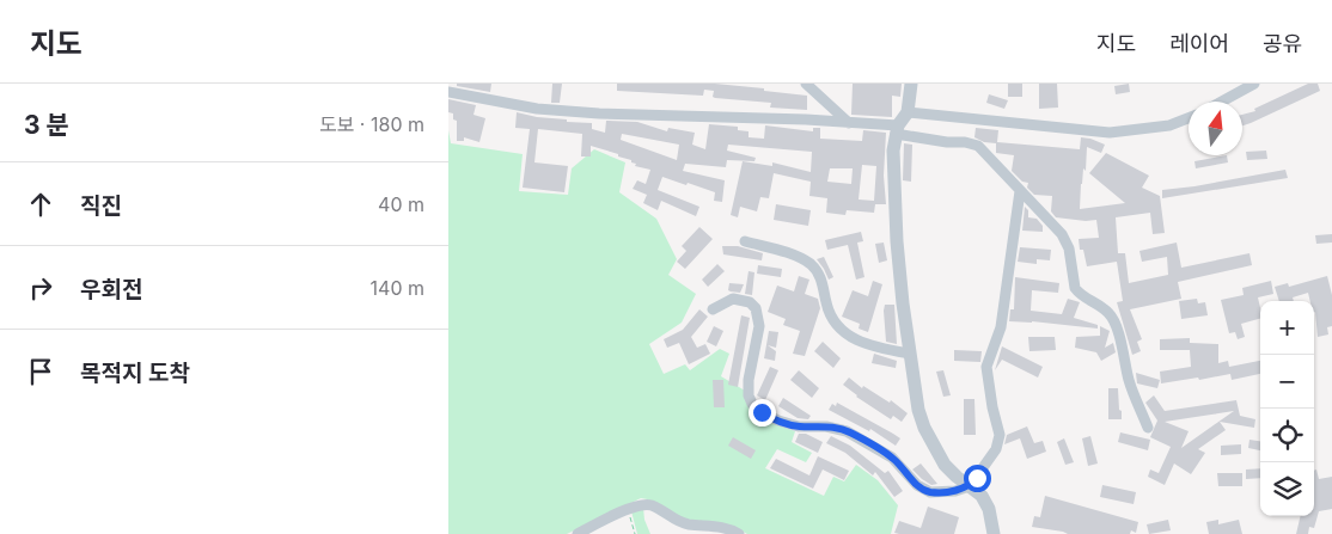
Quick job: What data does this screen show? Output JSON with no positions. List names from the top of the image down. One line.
{"north":"top","page":{"header":"지도","nav":["지도","레이어","공유"],"heading":["3 분","도보 · 180 m"],"list":[["직진","40 m"],["우회전","140 m"],"목적지 도착"],"map_buttons":["+","−"]}}
